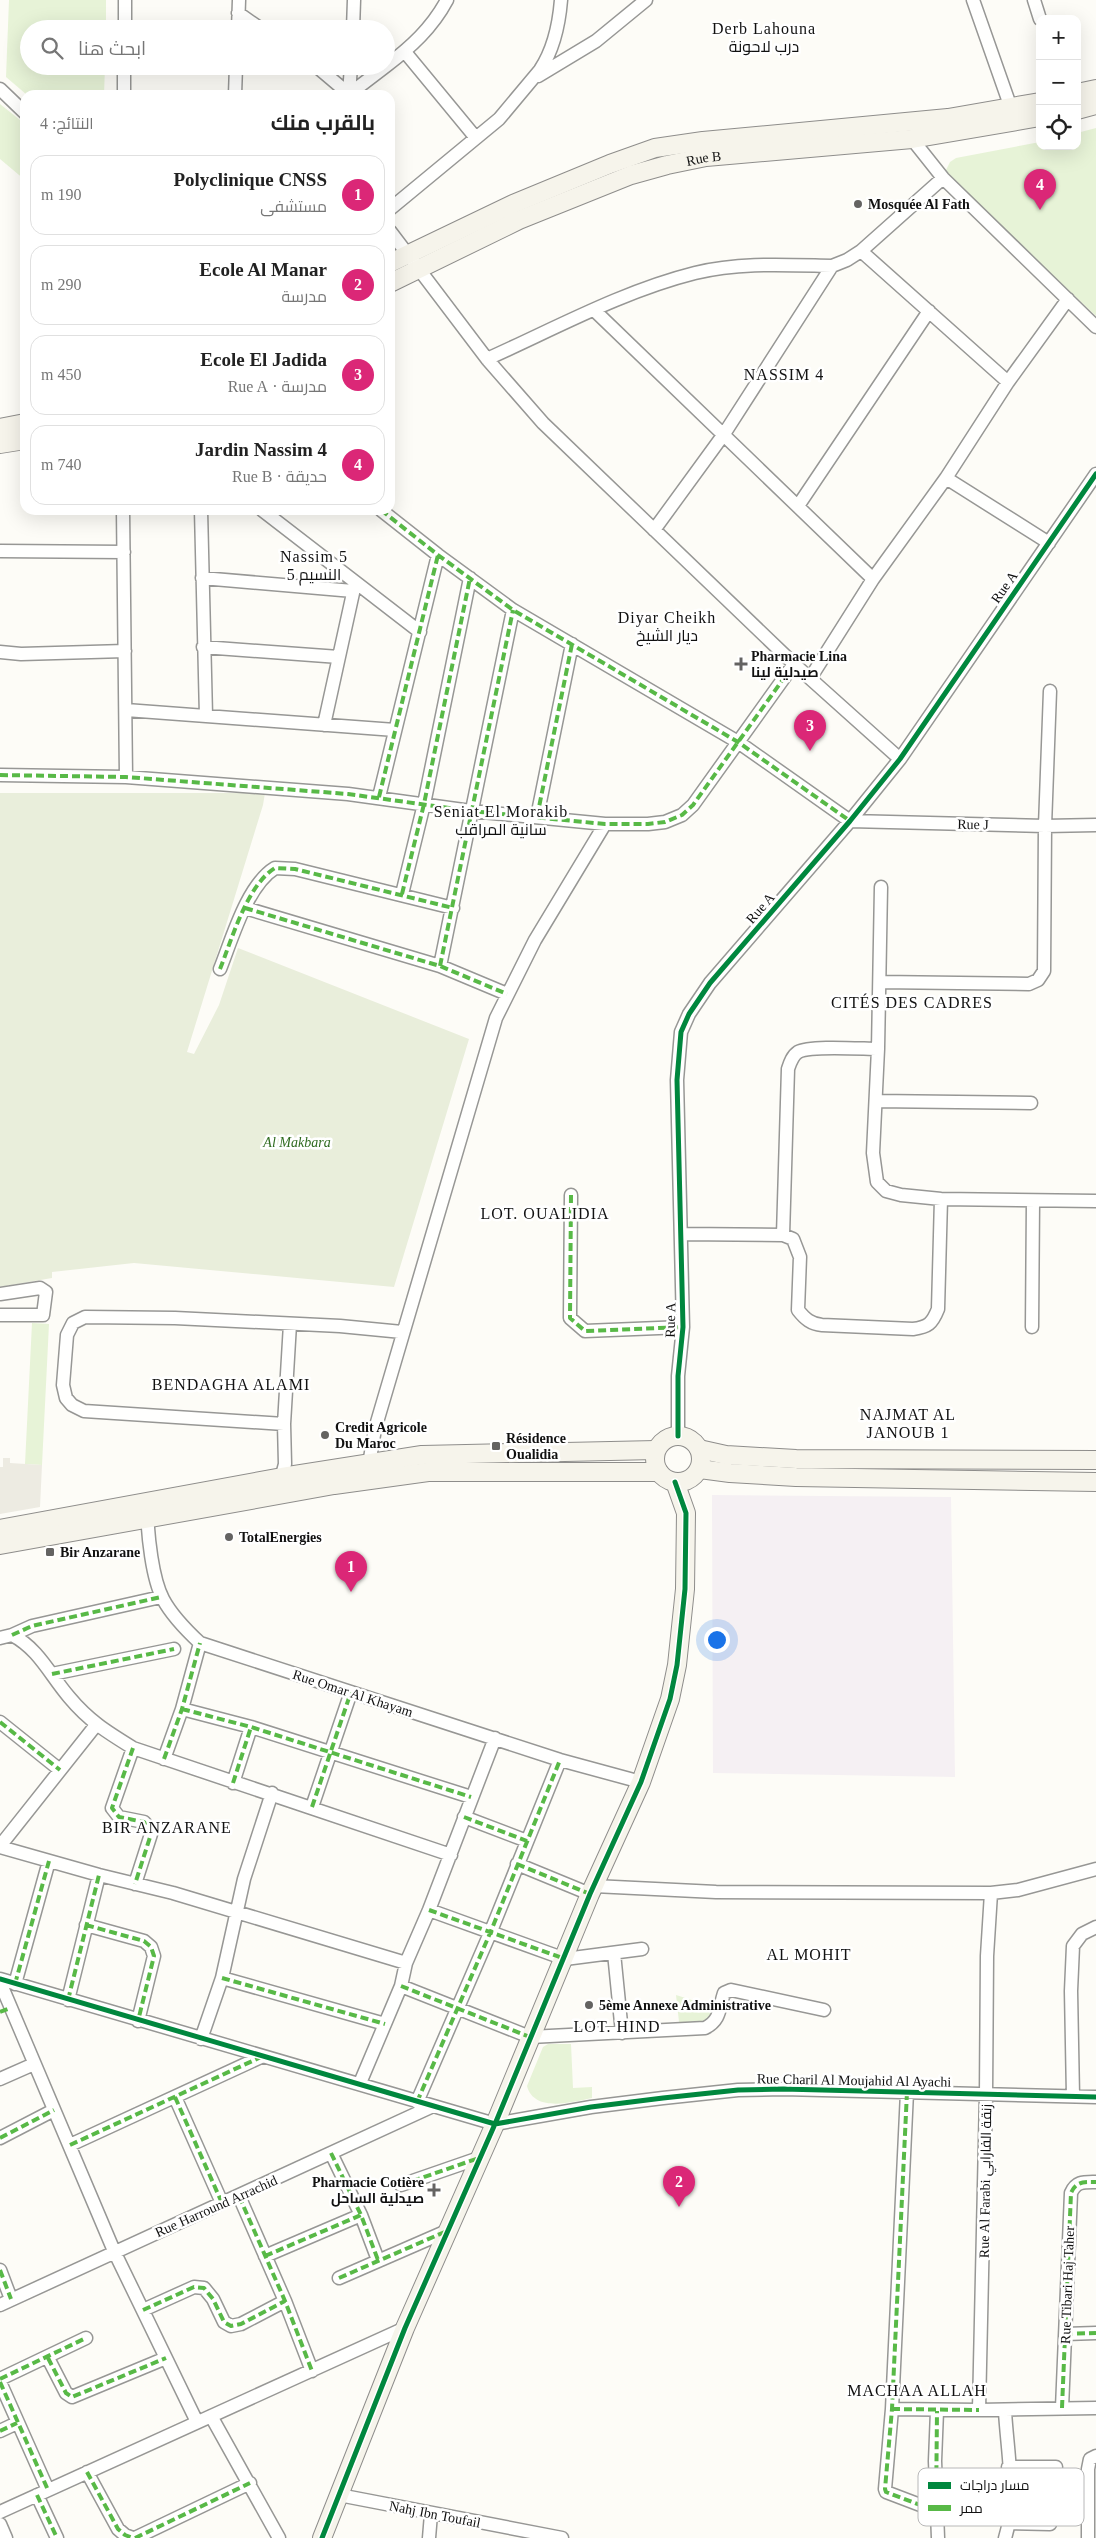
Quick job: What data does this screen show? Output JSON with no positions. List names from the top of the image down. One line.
{"streets":{"street":["Rue B","Rue A","Rue J","Rue Omar Al Khayam","Rue Charil Al Moujahid Al Ayachi","Rue Al Farabi زنقة الفارابي","Rue Harround Arrachid","Rue Tibari Haj Taher","Nahj Ibn Toufail"]},"crossings":[["Rue A","Rue J"],["Rue Charil Al Moujahid Al Ayachi","Rue Al Farabi زنقة الفارابي"]],"districts":["Derb Lahouna درب لاحونة","NASSIM 4","Nassim 5 النسيم 5","Diyar Cheikh ديار الشيخ","Seniat El Morakib سانية المراقب","CITÉS DES CADRES","LOT. OUALIDIA","BENDAGHA ALAMI","NAJMAT AL JANOUB 1","BIR ANZARANE","AL MOHIT","LOT. HIND","MACHAA ALLAH"],"parks":["Al Makbara"],"places":{"other":["Mosquée Al Fath","Credit Agricole Du Maroc","TotalEnergies","5ème Annexe Administrative"],"health":["Pharmacie Lina صيدلية لينا","Pharmacie Cotière صيدلية الساحل"],"transit":["Résidence Oualidia","Bir Anzarane"]},"legend":["مسار دراجات","ممر"],"page":{"map_buttons":["+","−"],"search":"ابحث هنا","heading":["بالقرب منك","النتائج: 4"],"list":[{"mark":"1","name":"Polyclinique CNSS","note":"مستشفى","value":"190 m"},{"mark":"2","name":"Ecole Al Manar","note":"مدرسة","value":"290 m"},{"mark":"3","name":"Ecole El Jadida","note":"مدرسة · Rue A","value":"450 m"},{"mark":"4","name":"Jardin Nassim 4","note":"حديقة · Rue B","value":"740 m"}],"pins":["4","3","1","2"]}}
